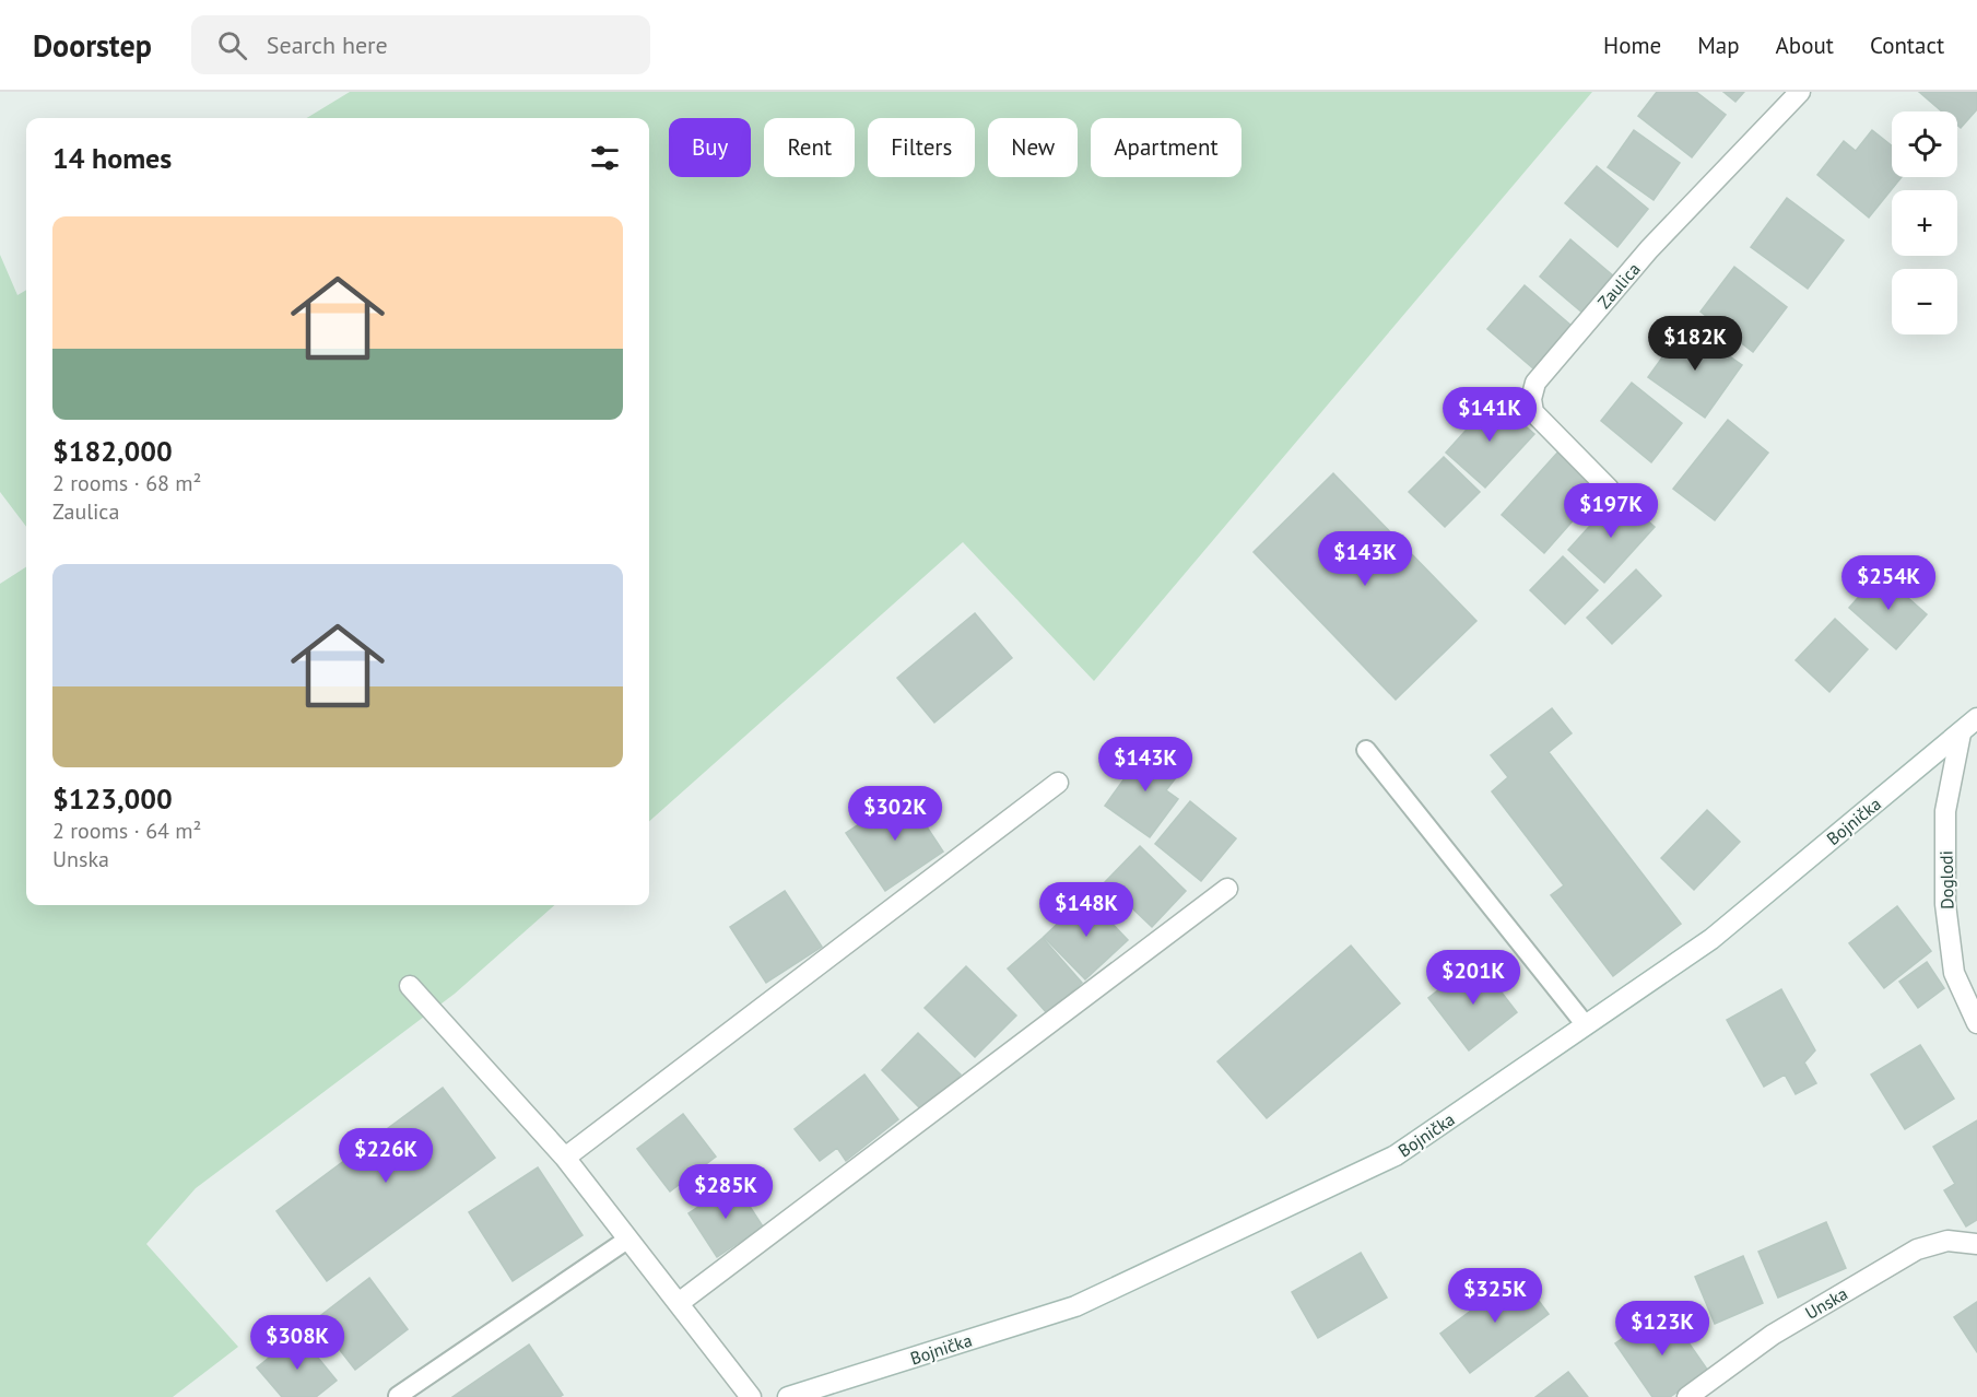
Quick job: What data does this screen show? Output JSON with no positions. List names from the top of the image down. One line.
{"streets":{"street":["Zaulica","Bojnička","Doglodi","Unska"]},"crossings":[["Bojnička","Doglodi"]],"page":{"header":"Doorstep","search":"Search here","nav":["Home","Map","About","Contact"],"map_buttons":["+","−"],"chip":["Buy","Rent","Filters","New","Apartment"],"heading":"14 homes","list":[{"name":"$182,000","note":"2 rooms · 68 m² · Zaulica"},{"name":"$123,000","note":"2 rooms · 64 m² · Unska"}],"price":["$182K","$141K","$197K","$143K","$254K","$143K","$302K","$148K","$201K","$226K","$285K","$325K","$123K","$308K"]}}
